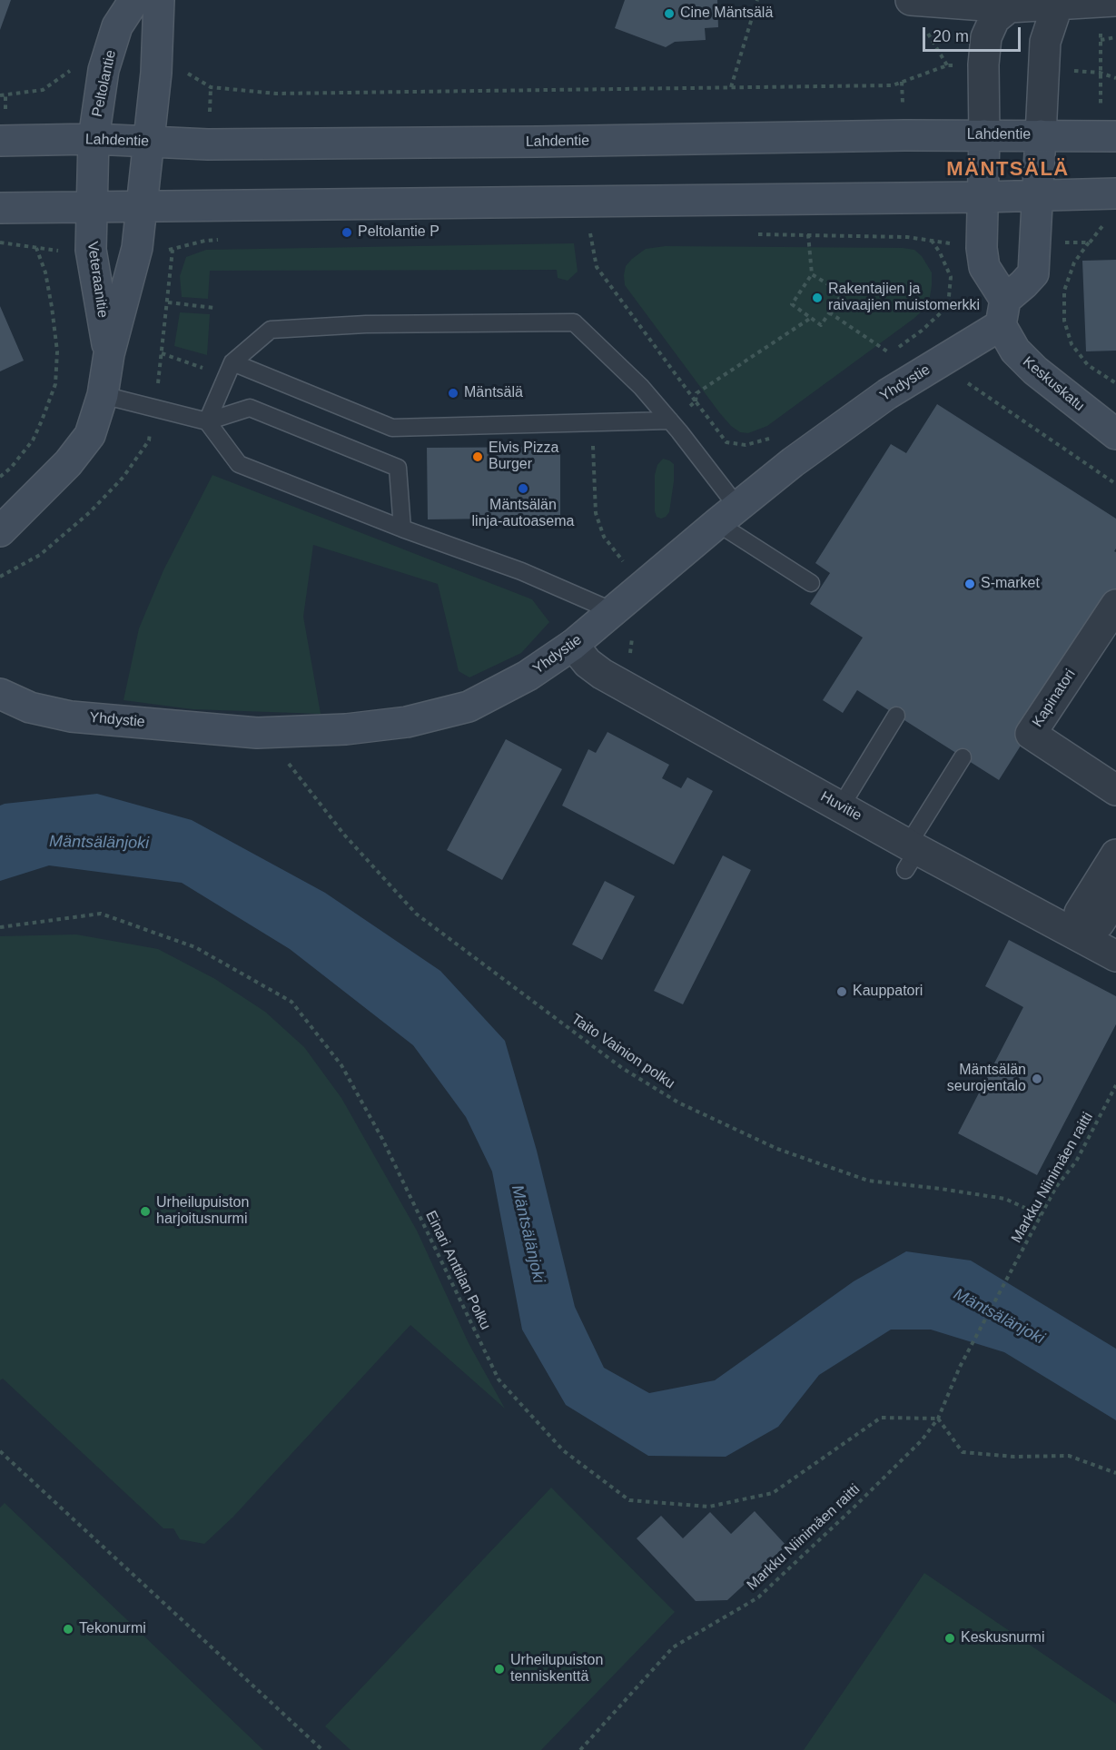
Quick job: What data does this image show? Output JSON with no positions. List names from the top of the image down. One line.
{"streets":{"main road":["Peltolantie","Lahdentie","Veteraanitie","Yhdystie","Keskuskatu"],"street":["Kapinatori","Huvitie"],"path":["Taito Vainion polku","Markku Niinimäen raitti","Einari Anttilan Polku"]},"crossings":[["Peltolantie","Lahdentie"],["Peltolantie","Veteraanitie"],["Lahdentie","Veteraanitie"],["Lahdentie","Yhdystie"],["Yhdystie","Keskuskatu"],["Yhdystie","Huvitie"],["Taito Vainion polku","Markku Niinimäen raitti"],["Markku Niinimäen raitti","Einari Anttilan Polku"]],"districts":["MÄNTSÄLÄ"],"water":["Mäntsälänjoki"],"places":["Cine Mäntsälä","Peltolantie P","Rakentajien ja raivaajien muistomerkki","Mäntsälä","Elvis Pizza Burger","Mäntsälän linja-autoasema","S-market","Kauppatori","Mäntsälän seurojentalo","Urheilupuiston harjoitusnurmi","Tekonurmi","Keskusnurmi","Urheilupuiston tenniskenttä"],"scale_bar":"20 m"}
